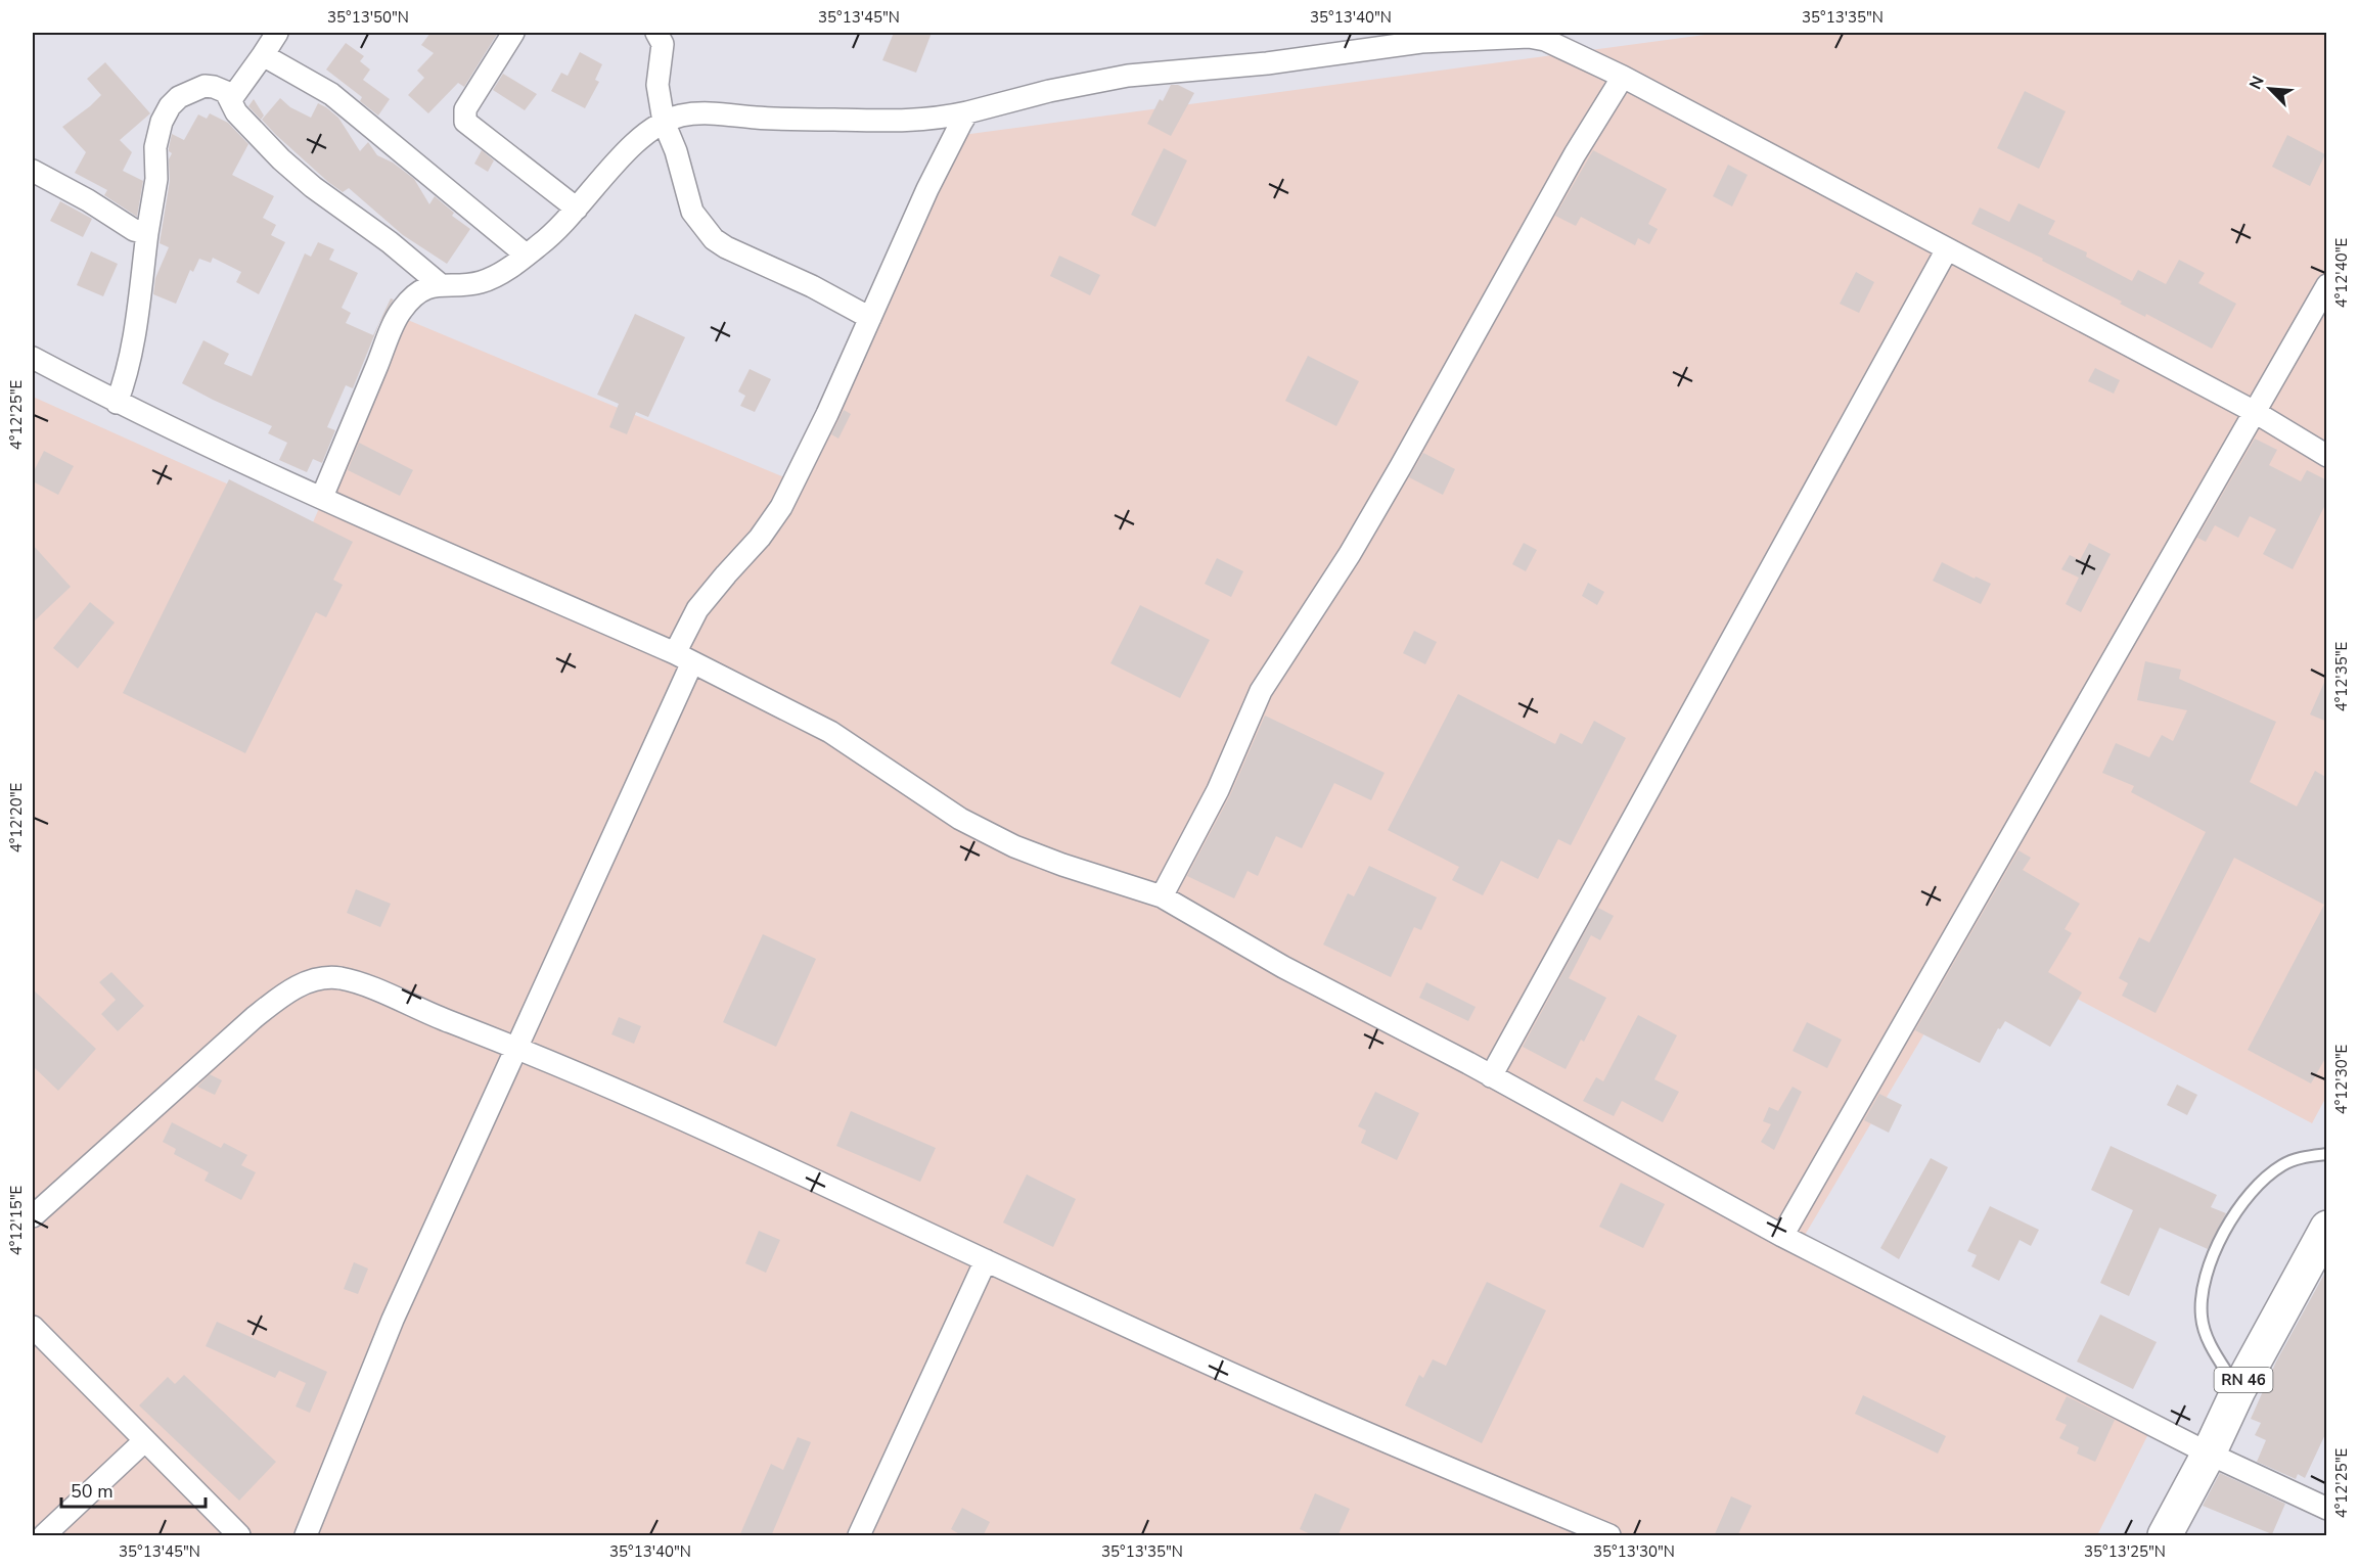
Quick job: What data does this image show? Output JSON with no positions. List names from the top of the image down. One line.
{"streets":{"main road":["RN 46"]},"scale_bar":"50 m","north":"top left","coordinates":["35°13'50\"N","35°13'45\"N","35°13'40\"N","35°13'35\"N","4°12'40\"E","4°12'25\"E","4°12'35\"E","4°12'20\"E","4°12'30\"E","4°12'15\"E","35°13'30\"N","35°13'25\"N"]}
